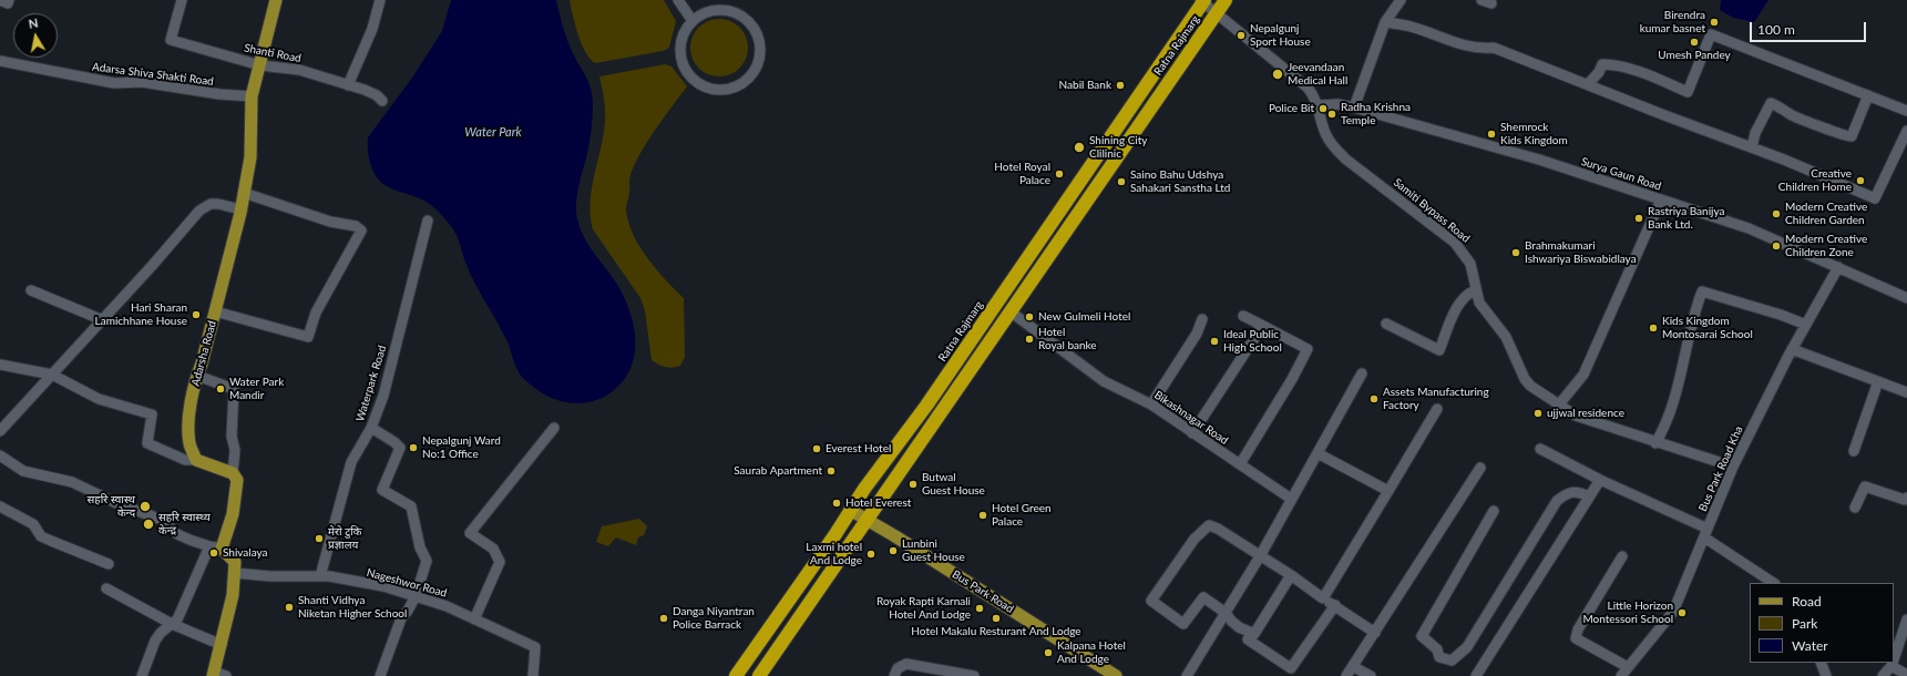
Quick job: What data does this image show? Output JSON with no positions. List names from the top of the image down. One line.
{"streets":{"highway":["Ratna Rajmarg"],"main road":["Adarsha Road","Bus Park Road"],"street":["Shanti Road","Adarsa Shiva Shakti Road","Surya Gaun Road","Samiti Bypass Road","Waterpark Road","Bikashnagar Road","Bus Park Road Kha","Nageshwor Road"]},"crossings":[["Ratna Rajmarg","Samiti Bypass Road"],["Ratna Rajmarg","Bikashnagar Road"],["Ratna Rajmarg","Bus Park Road"],["Shanti Road","Adarsha Road"],["Adarsa Shiva Shakti Road","Adarsha Road"],["Surya Gaun Road","Samiti Bypass Road"],["Surya Gaun Road","Bus Park Road Kha"],["Samiti Bypass Road","Bus Park Road Kha"],["Waterpark Road","Nageshwor Road"]],"water":["Water Park"],"places":["Birendra kumar basnet","Nepalgunj Sport House","Umesh Pandey","Jeevandaan Medical Hall","Nabil Bank","Police Bit","Radha Krishna Temple","Shemrock Kids Kingdom","Shining City Clilinic","Hotel Royal Palace","Creative Children Home","Saino Bahu Udshya Sahakari Sanstha Ltd","Modern Creative Children Garden","Rastriya Banijya Bank Ltd.","Modern Creative Children Zone","Brahmakumari Ishwariya Biswabidlaya","Hari Sharan Lamichhane House","New Gulmeli Hotel","Kids Kingdom Montosarai School","Hotel Royal banke","Ideal Public High School","Water Park Mandir","Assets Manufacturing Factory","ujjwal residence","Nepalgunj Ward No:1 Office","Everest Hotel","Saurab Apartment","Butwal Guest House","Hotel Everest","सहरि स्वास्थ केन्द","Hotel Green Palace","सहरि स्वास्थ्य केन्द्र","मेराे टुकि प्रज्ञालय","Lunbini Guest House","Shivalaya","Laxmi hotel And Lodge","Shanti Vidhya Niketan Higher School","Royak Rapti Karnali Hotel And Lodge","Little Horizon Montessori School","Danga Niyantran Police Barrack","Hotel Makalu Resturant And Lodge","Kalpana Hotel And Lodge"],"legend":["Road","Park","Water"],"scale_bar":"100 m","north":"top"}
